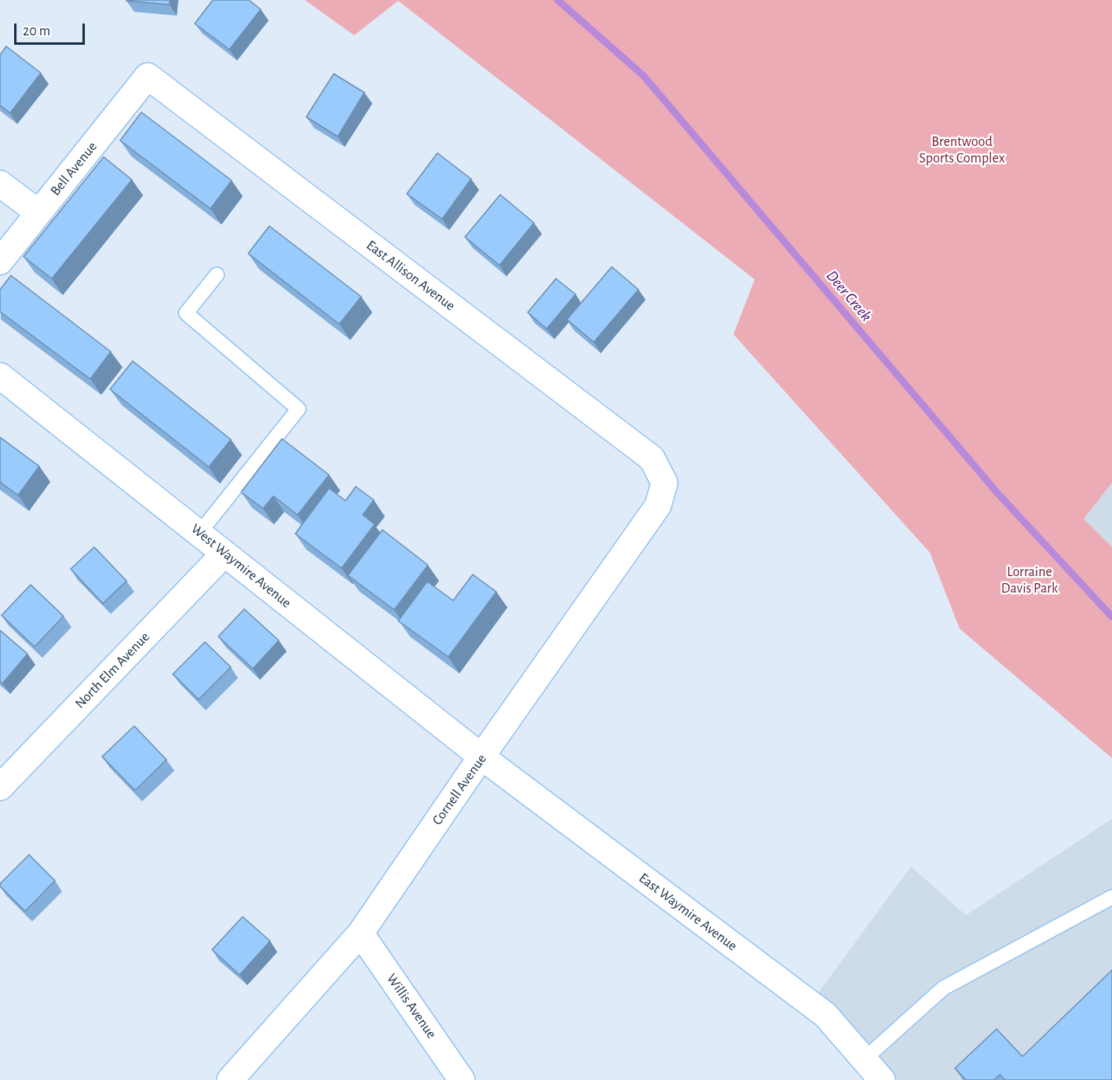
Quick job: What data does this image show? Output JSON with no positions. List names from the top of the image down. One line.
{"streets":{"street":["Bell Avenue","East Allison Avenue","West Waymire Avenue","North Elm Avenue","Cornell Avenue","East Waymire Avenue","Willis Avenue"]},"crossings":[["Bell Avenue","East Allison Avenue"],["East Allison Avenue","Cornell Avenue"],["West Waymire Avenue","North Elm Avenue"],["West Waymire Avenue","Cornell Avenue"],["West Waymire Avenue","East Waymire Avenue"],["Cornell Avenue","East Waymire Avenue"],["Cornell Avenue","Willis Avenue"]],"water":["Deer Creek"],"parks":["Brentwood Sports Complex","Lorraine Davis Park"],"scale_bar":"20 m"}
